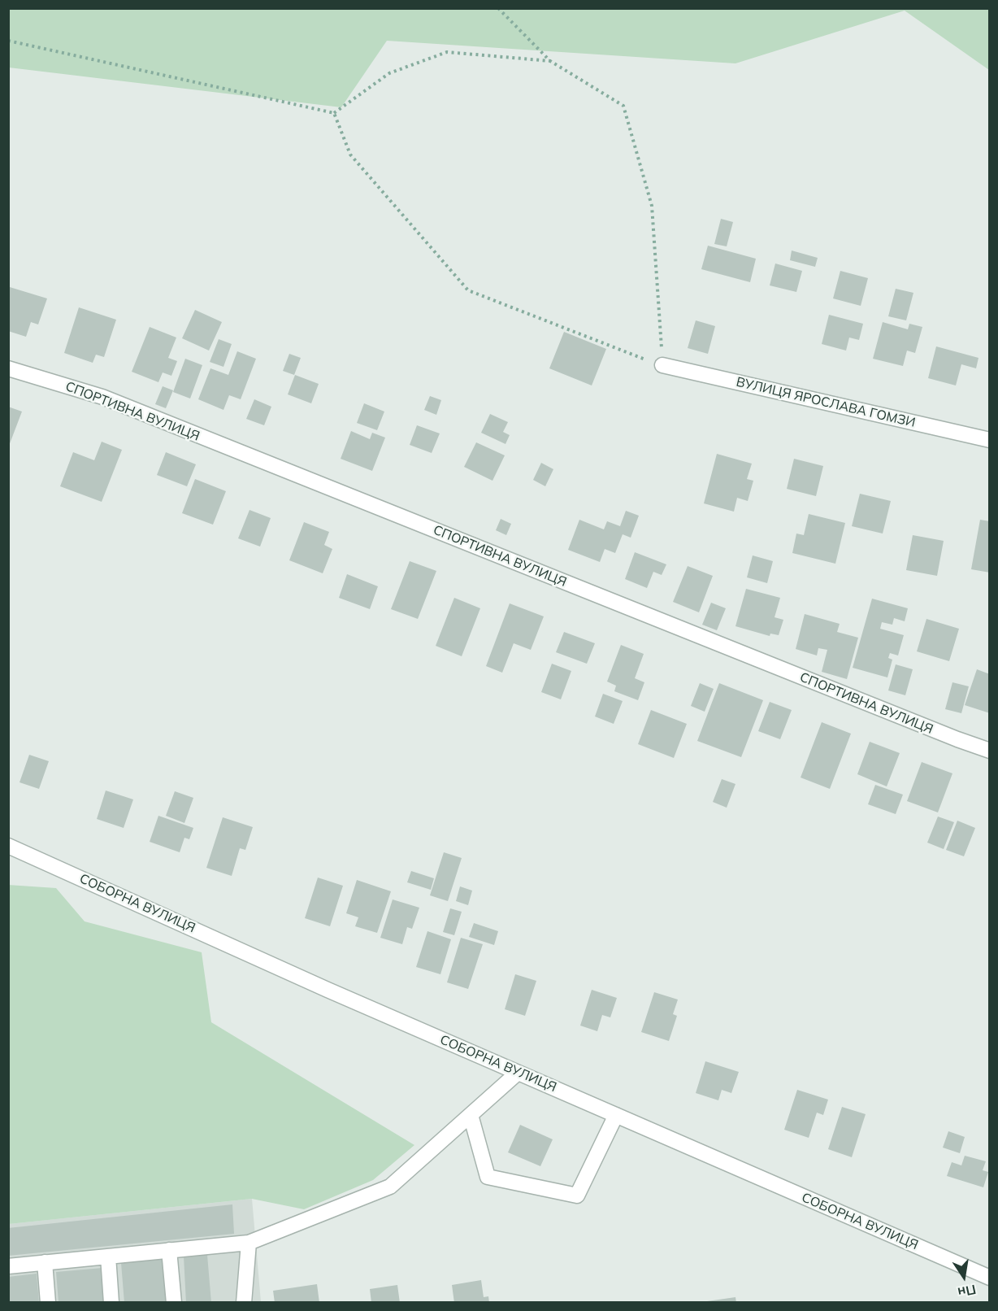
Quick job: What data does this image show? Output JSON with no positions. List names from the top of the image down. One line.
{"streets":{"street":["ВУЛИЦЯ ЯРОСЛАВА ГОМЗИ","СПОРТИВНА ВУЛИЦЯ","СОБОРНА ВУЛИЦЯ"]},"north":"bottom"}
